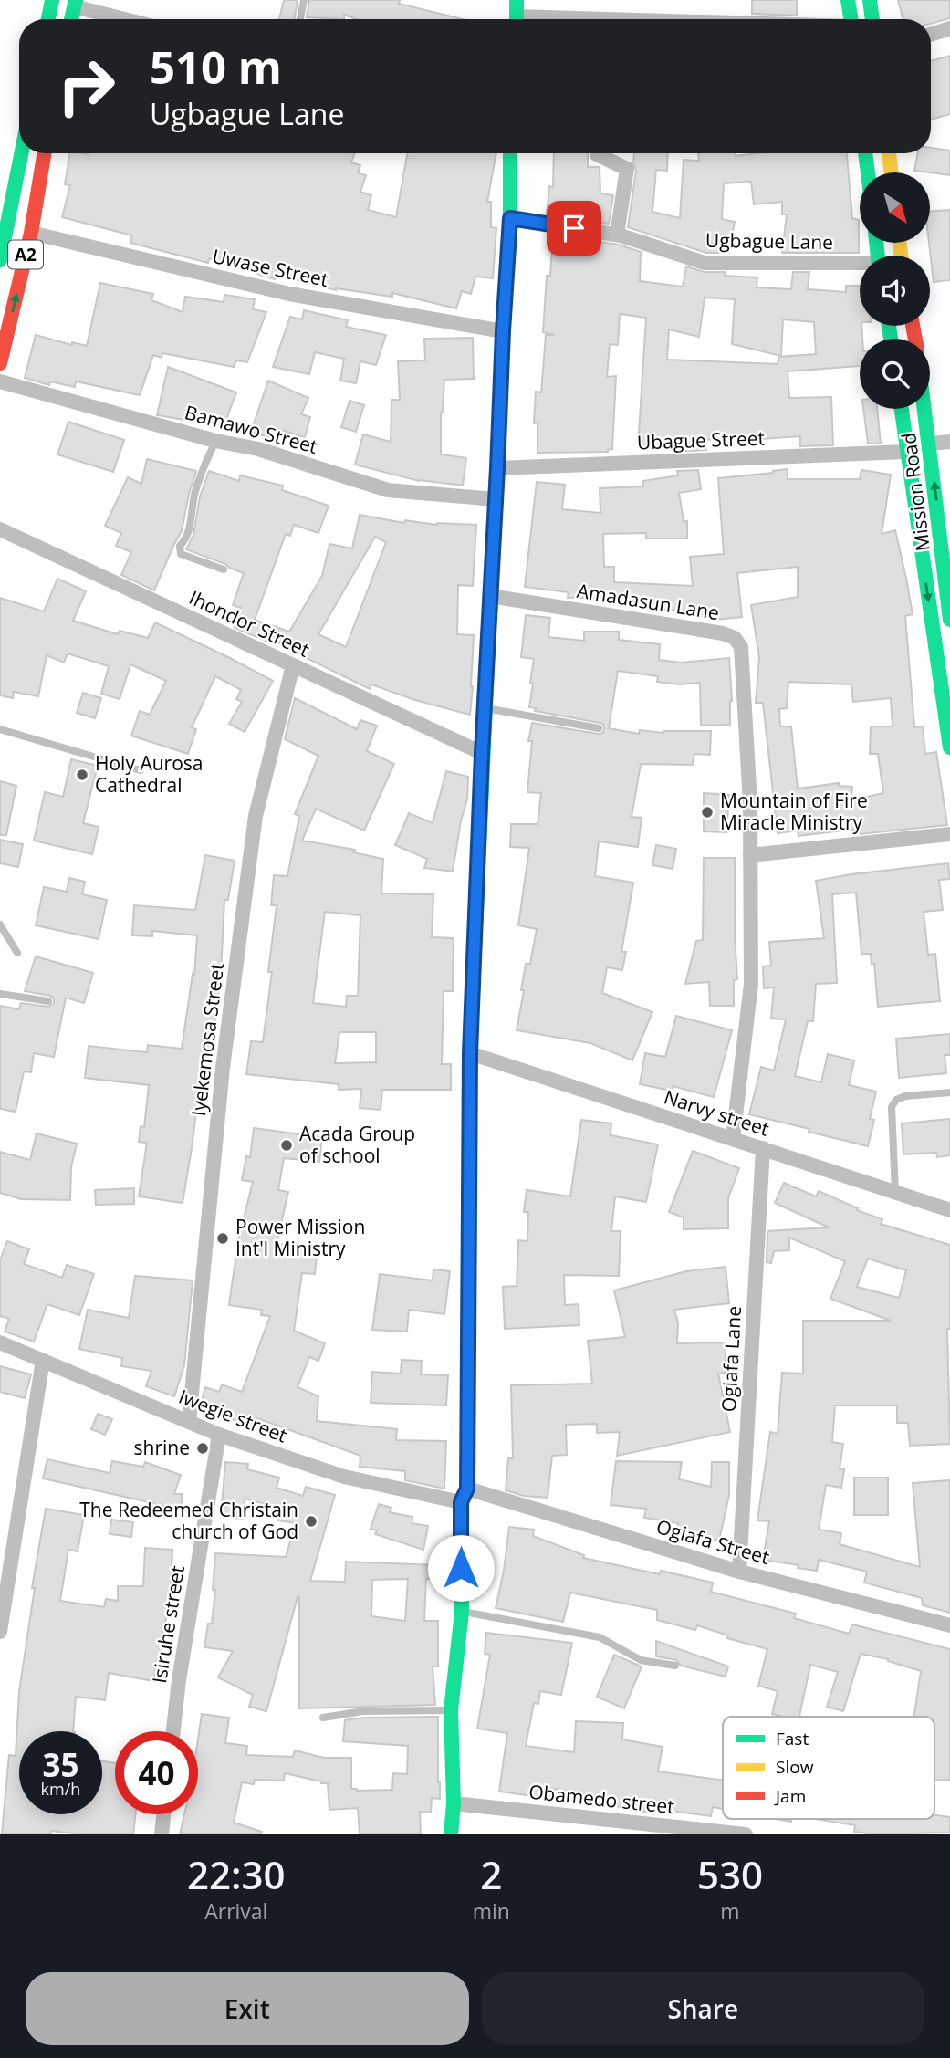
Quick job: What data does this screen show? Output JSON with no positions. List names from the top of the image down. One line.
{"streets":{"main road":["A2","Mission Road"],"street":["Ugbague Lane","Uwase Street","Bamawo Street","Ubague Street","Amadasun Lane","Ihondor Street","Iyekemosa Street","Narvy street","Ogiafa Lane","Iwegie street","Ogiafa Street","Isiruhe street","Obamedo street"]},"crossings":[["A2","Uwase Street"],["Ubague Street","Mission Road"],["Amadasun Lane","Narvy street"],["Ihondor Street","Iyekemosa Street"],["Iyekemosa Street","Iwegie street"],["Narvy street","Ogiafa Lane"],["Ogiafa Lane","Ogiafa Street"],["Iwegie street","Ogiafa Street"],["Iwegie street","Isiruhe street"]],"places":["Holy Aurosa Cathedral","Mountain of Fire Miracle Ministry","Acada Group of school","Power Mission Int'l Ministry","shrine","The Redeemed Christain church of God"],"legend":["Fast","Slow","Jam"],"north":"bottom right","page":{"turn":["510 m","Ugbague Lane"],"speed":"35 km/h","limit":"40","eta":["22:30","Arrival","2","min","530","m"],"buttons":["Exit","Share"]}}
